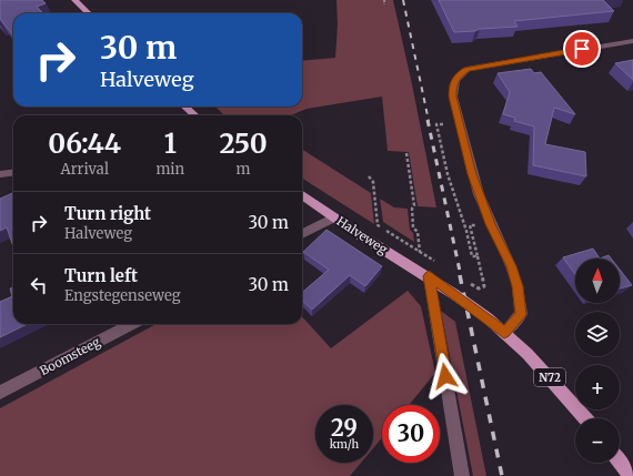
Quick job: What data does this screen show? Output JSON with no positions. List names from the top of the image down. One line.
{"streets":{"main road":["Halveweg","N72"],"street":["Boomsteeg"]},"crossings":[["Halveweg","N72"]],"north":"top","page":{"turn":["30 m","Halveweg"],"eta":["06:44","Arrival","1","min","250","m"],"list":[{"name":"Turn right","note":"Halveweg","value":"30 m"},{"name":"Turn left","note":"Engstegenseweg","value":"30 m"}],"map_buttons":["+","−"],"speed":"29 km/h","limit":"30"}}
